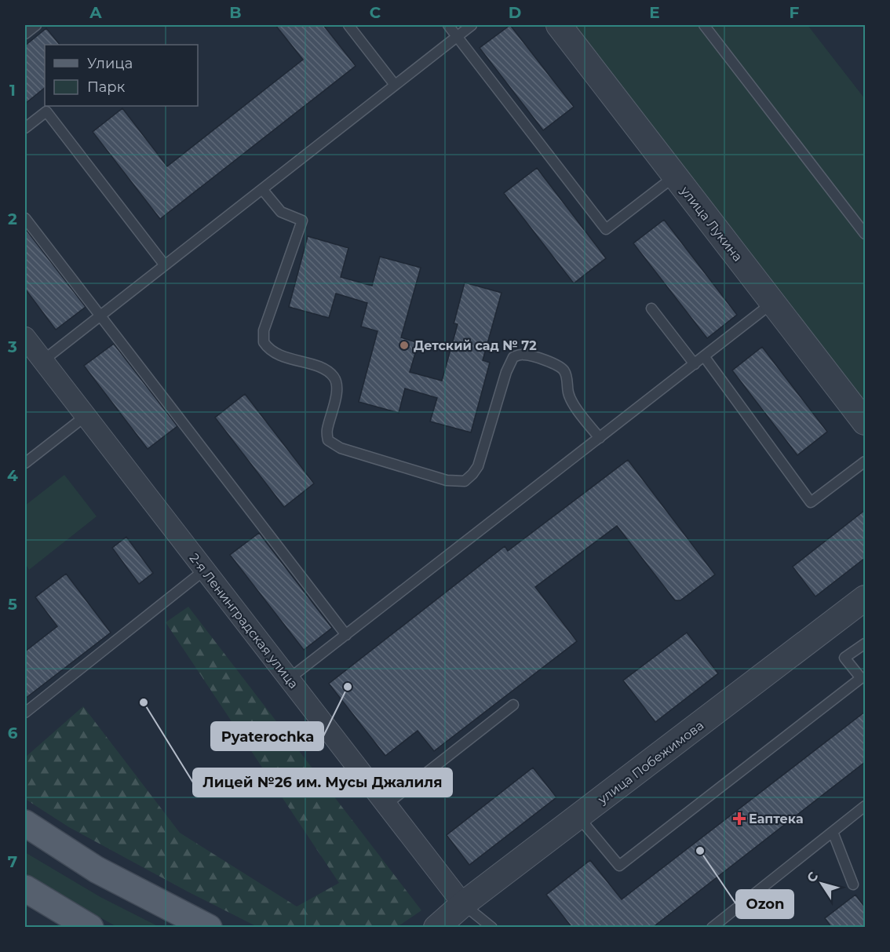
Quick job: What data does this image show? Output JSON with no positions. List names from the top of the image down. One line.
{"streets":{"street":["улица Лукина","2-я Ленинградская улица","улица Побежимова"]},"crossings":[["2-я Ленинградская улица","улица Побежимова"]],"places":{"other":["Детский сад № 72","Pyaterochka","Лицей №26 им. Мусы Джалиля","Ozon"],"health":["Еаптека"]},"legend":["Улица","Парк"],"north":"top left","grid":{"columns":["A","B","C","D","E","F"],"rows":["1","2","3","4","5","6","7"]}}
